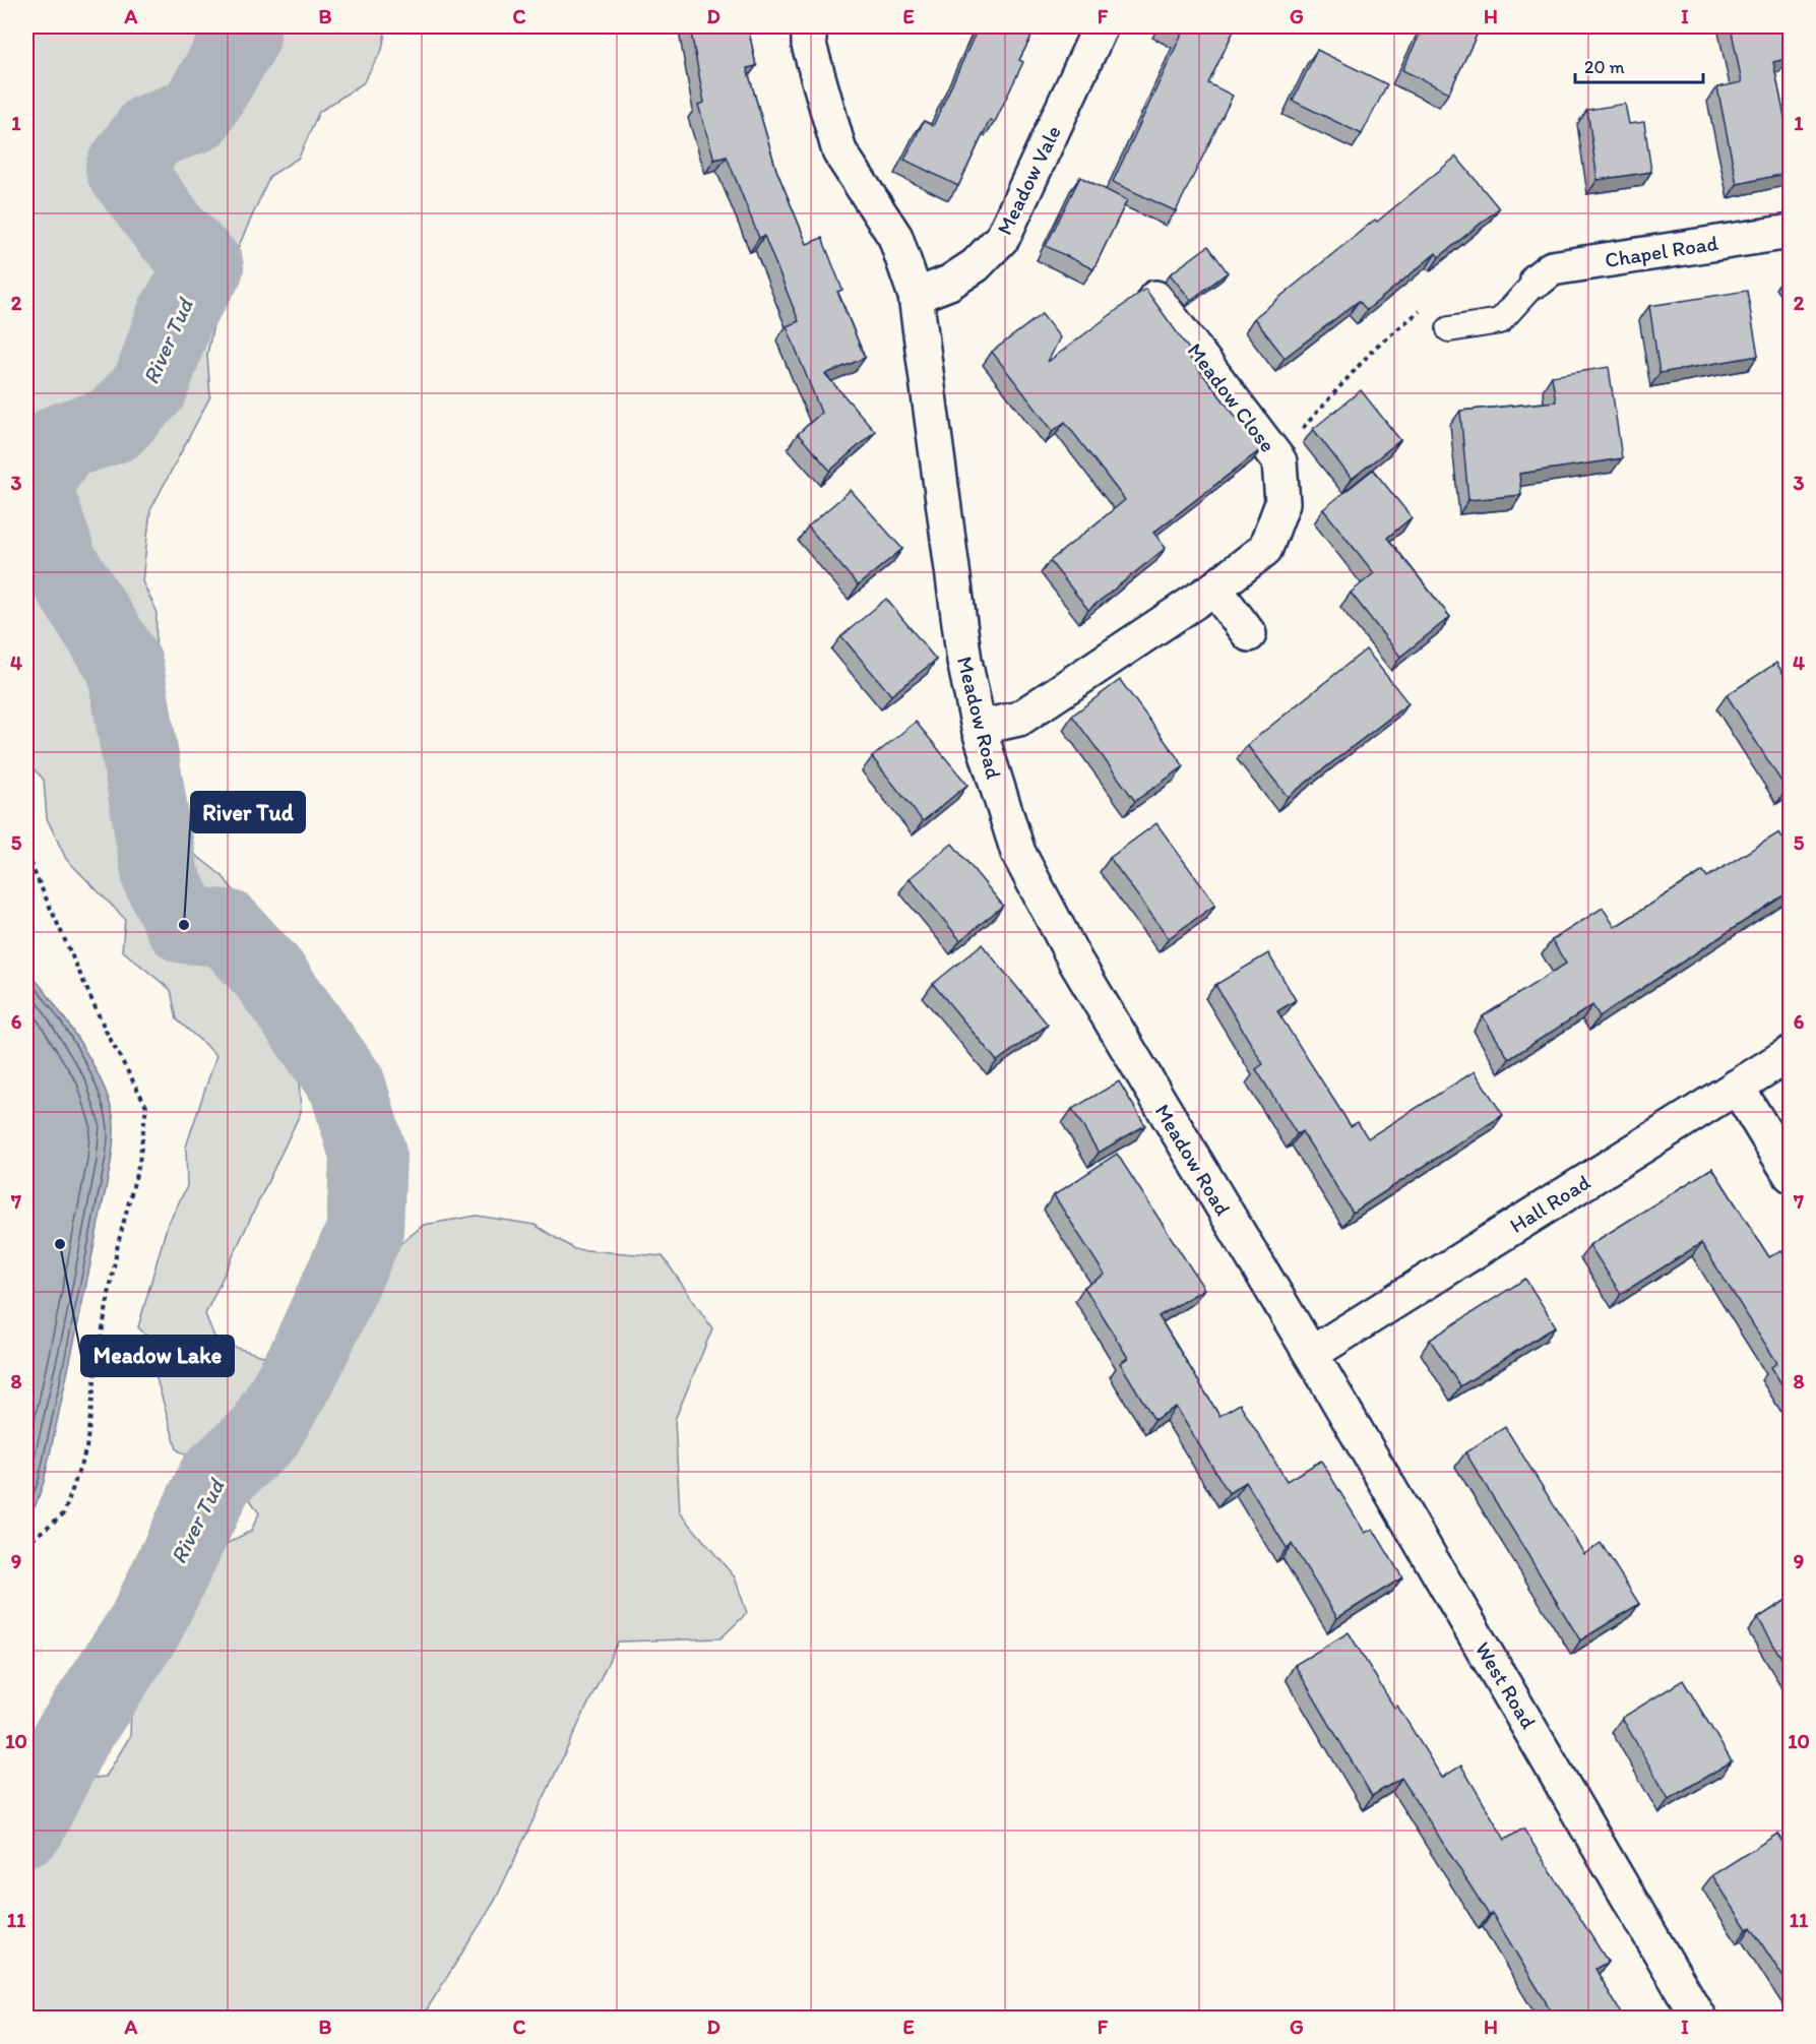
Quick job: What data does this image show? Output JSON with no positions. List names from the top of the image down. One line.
{"streets":{"street":["Meadow Vale","Chapel Road","Meadow Close","Meadow Road","Hall Road","West Road"]},"crossings":[["Meadow Vale","Meadow Road"],["Meadow Close","Meadow Road"],["Meadow Road","Hall Road"],["Meadow Road","West Road"],["Hall Road","West Road"]],"water":["River Tud"],"places":["River Tud","Meadow Lake"],"scale_bar":"20 m","grid":{"columns":["A","B","C","D","E","F","G","H","I"],"rows":["1","2","3","4","5","6","7","8","9","10","11"]}}
